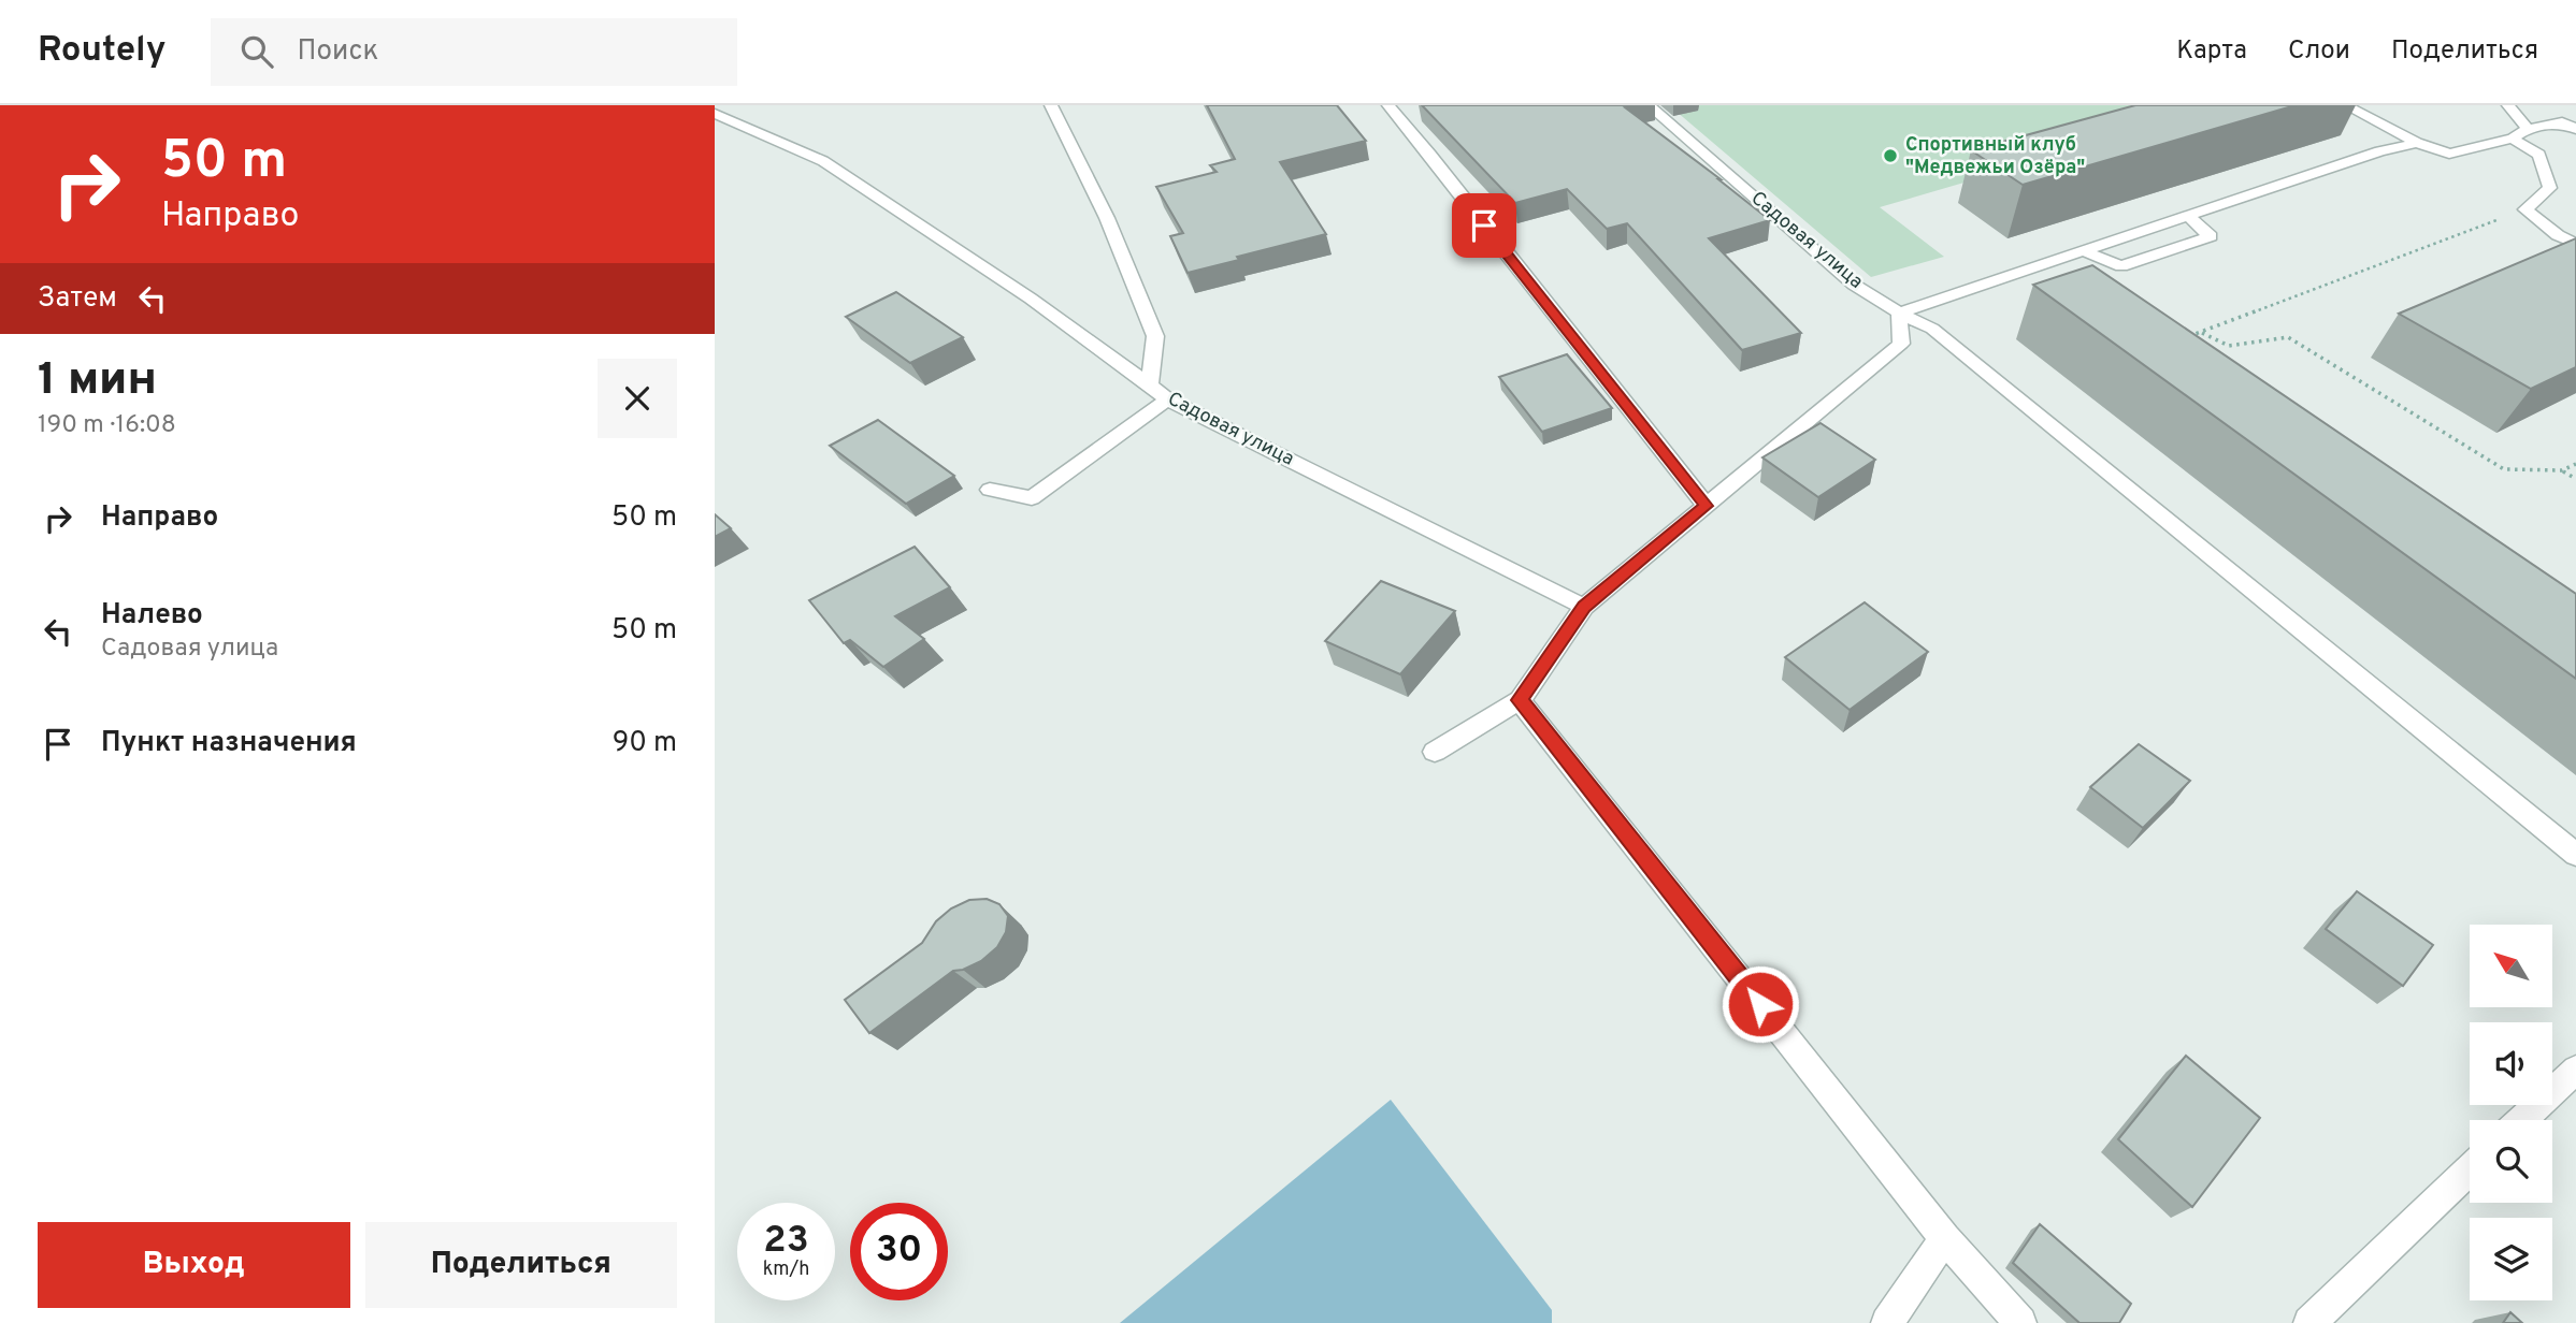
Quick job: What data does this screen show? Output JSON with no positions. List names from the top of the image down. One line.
{"streets":{"street":["Садовая улица"]},"places":["Спортивный клуб \"Медвежьи Озёра\""],"north":"top left","page":{"header":"Routely","search":"Поиск","nav":["Карта","Слои","Поделиться"],"turn":["50 m","Направо"],"then":"Затем","heading":["1 мин","190 m · 16:08"],"list":[{"name":"Направо","value":"50 m"},{"name":"Налево","note":"Садовая улица","value":"50 m"},{"name":"Пункт назначения","value":"90 m"}],"speed":"23 km/h","limit":"30","buttons":["Выход","Поделиться"]}}
